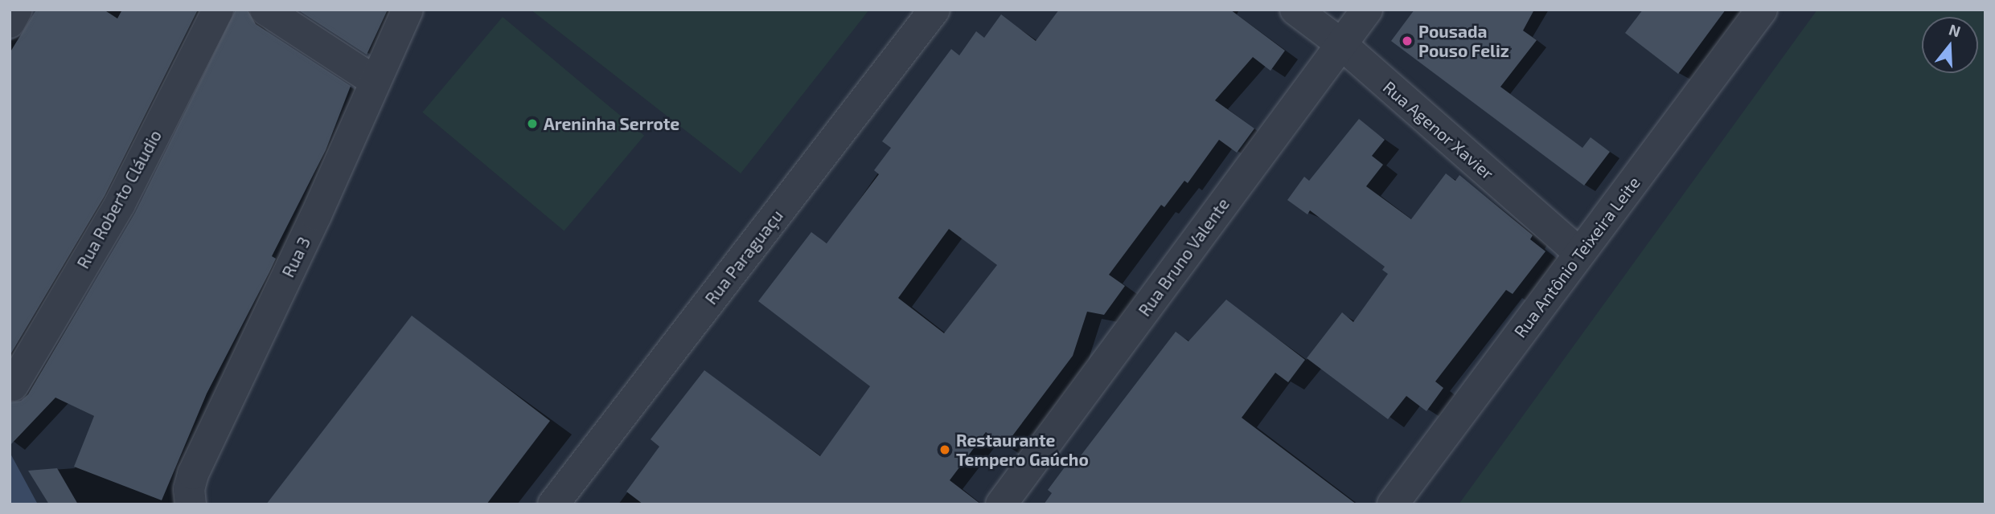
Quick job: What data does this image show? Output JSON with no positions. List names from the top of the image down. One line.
{"streets":{"street":["Rua Agenor Xavier","Rua Roberto Cláudio","Rua 3","Rua Paraguaçu","Rua Bruno Valente","Rua Antônio Teixeira Leite"]},"crossings":[["Rua Agenor Xavier","Rua Bruno Valente"],["Rua Agenor Xavier","Rua Antônio Teixeira Leite"]],"places":["Pousada Pouso Feliz","Areninha Serrote","Restaurante Tempero Gaúcho"],"north":"top"}
